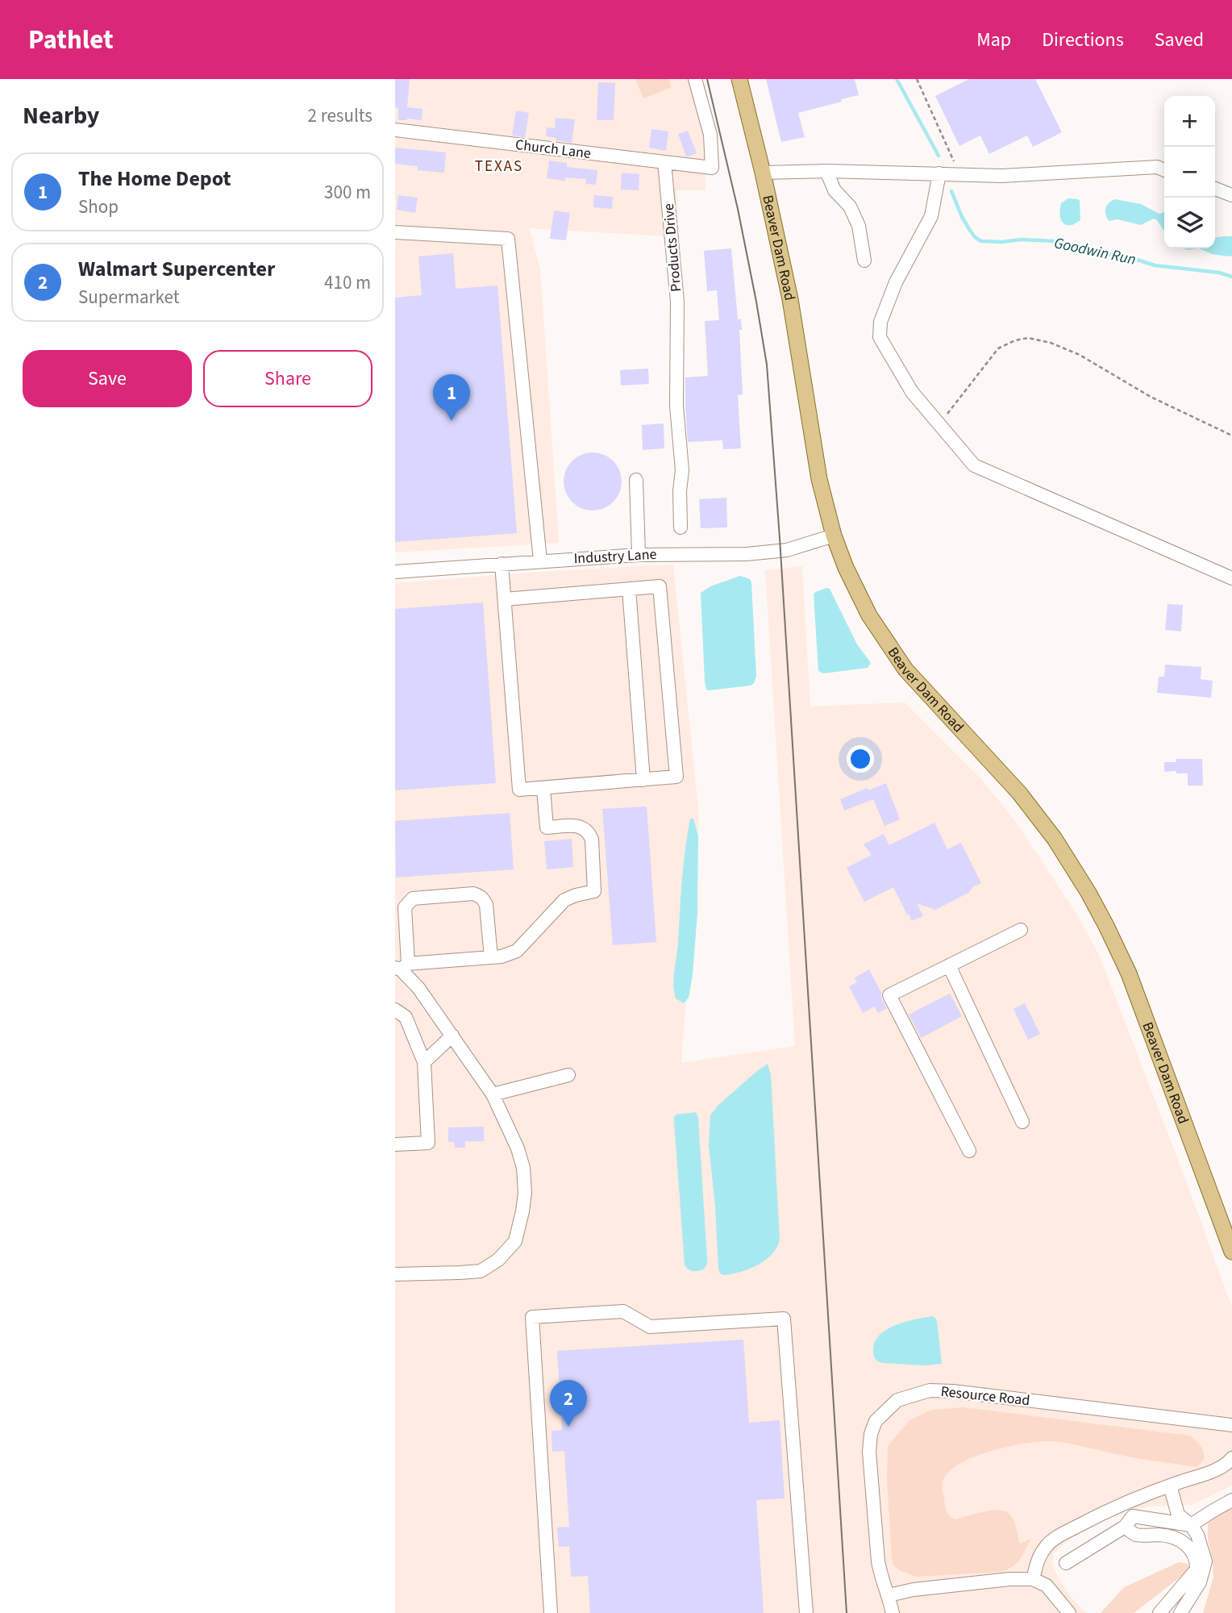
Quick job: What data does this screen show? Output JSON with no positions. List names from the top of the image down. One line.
{"streets":{"main road":["Beaver Dam Road"],"street":["Church Lane","Products Drive","Industry Lane","Resource Road"]},"crossings":[["Church Lane","Products Drive"],["Beaver Dam Road","Industry Lane"]],"districts":["TEXAS"],"water":["Goodwin Run"],"page":{"header":"Pathlet","nav":["Map","Directions","Saved"],"heading":["Nearby","2 results"],"map_buttons":["+","−"],"list":[{"mark":"1","name":"The Home Depot","note":"Shop","value":"300 m"},{"mark":"2","name":"Walmart Supercenter","note":"Supermarket","value":"410 m"}],"buttons":["Save","Share"],"pins":["1","2"]}}
